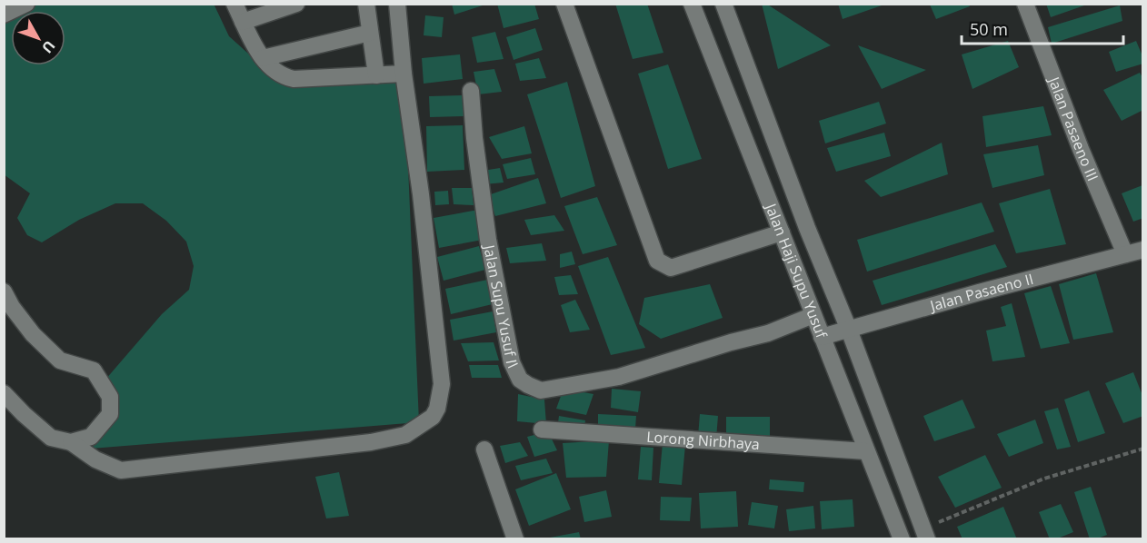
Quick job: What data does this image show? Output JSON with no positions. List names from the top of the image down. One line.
{"streets":{"street":["Jalan Pasaeno III","Jalan Haji Supu Yusuf","Jalan Pasaeno II","Jalan Supu Yusuf II","Lorong Nirbhaya"]},"crossings":[["Jalan Pasaeno III","Jalan Pasaeno II"],["Jalan Haji Supu Yusuf","Jalan Pasaeno II"],["Jalan Haji Supu Yusuf","Jalan Supu Yusuf II"],["Jalan Haji Supu Yusuf","Lorong Nirbhaya"]],"scale_bar":"50 m","north":"bottom right"}
